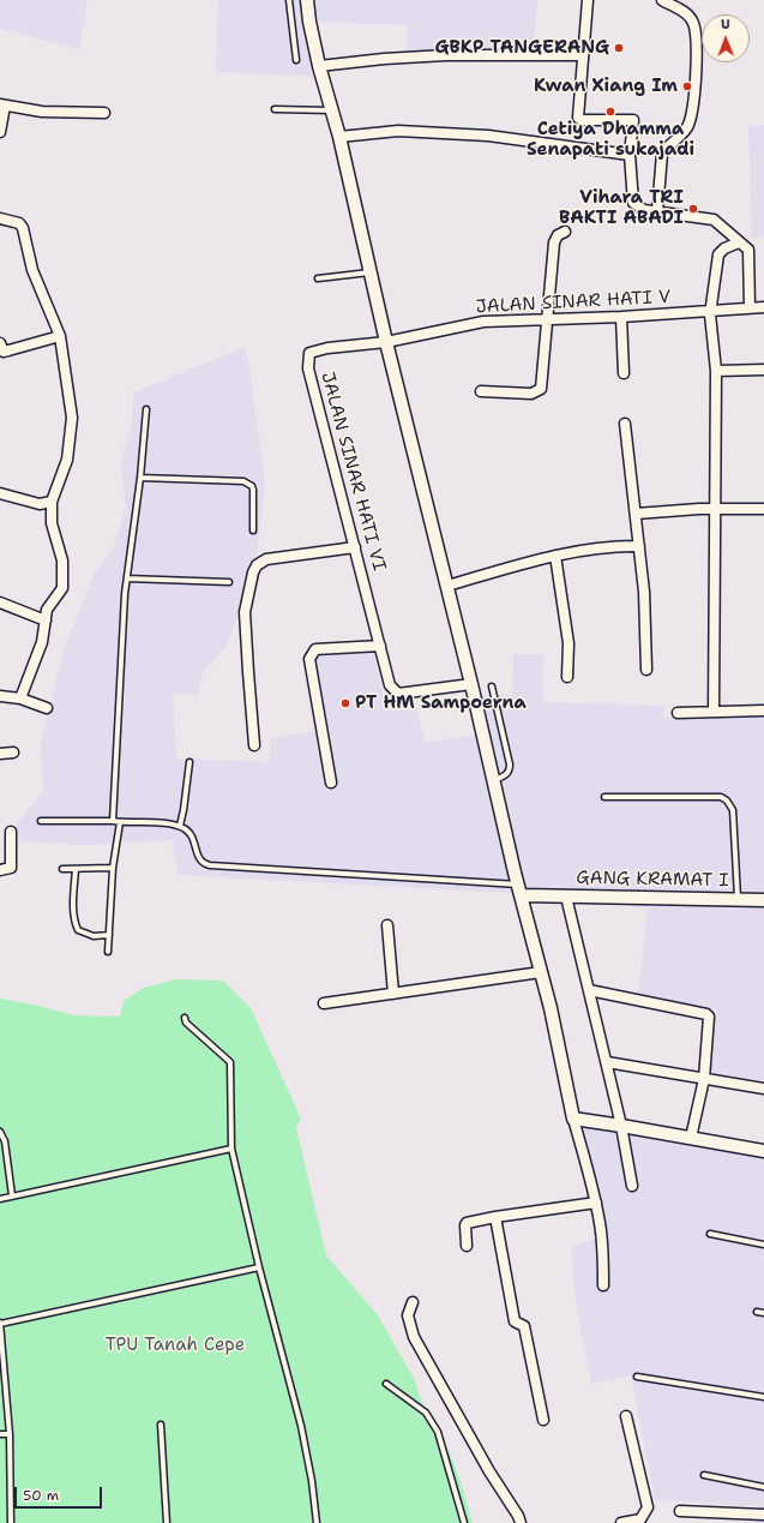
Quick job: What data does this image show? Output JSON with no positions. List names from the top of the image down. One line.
{"streets":{"street":["JALAN SINAR HATI V","JALAN SINAR HATI VI","GANG KRAMAT I"]},"crossings":[["JALAN SINAR HATI V","JALAN SINAR HATI VI"]],"parks":["TPU Tanah Cepe"],"places":["GBKP TANGERANG","Kwan Xiang Im","Cetiya Dhamma Senapati sukajadi","Vihara TRI BAKTI ABADI","PT HM Sampoerna"],"scale_bar":"50 m","north":"top"}
